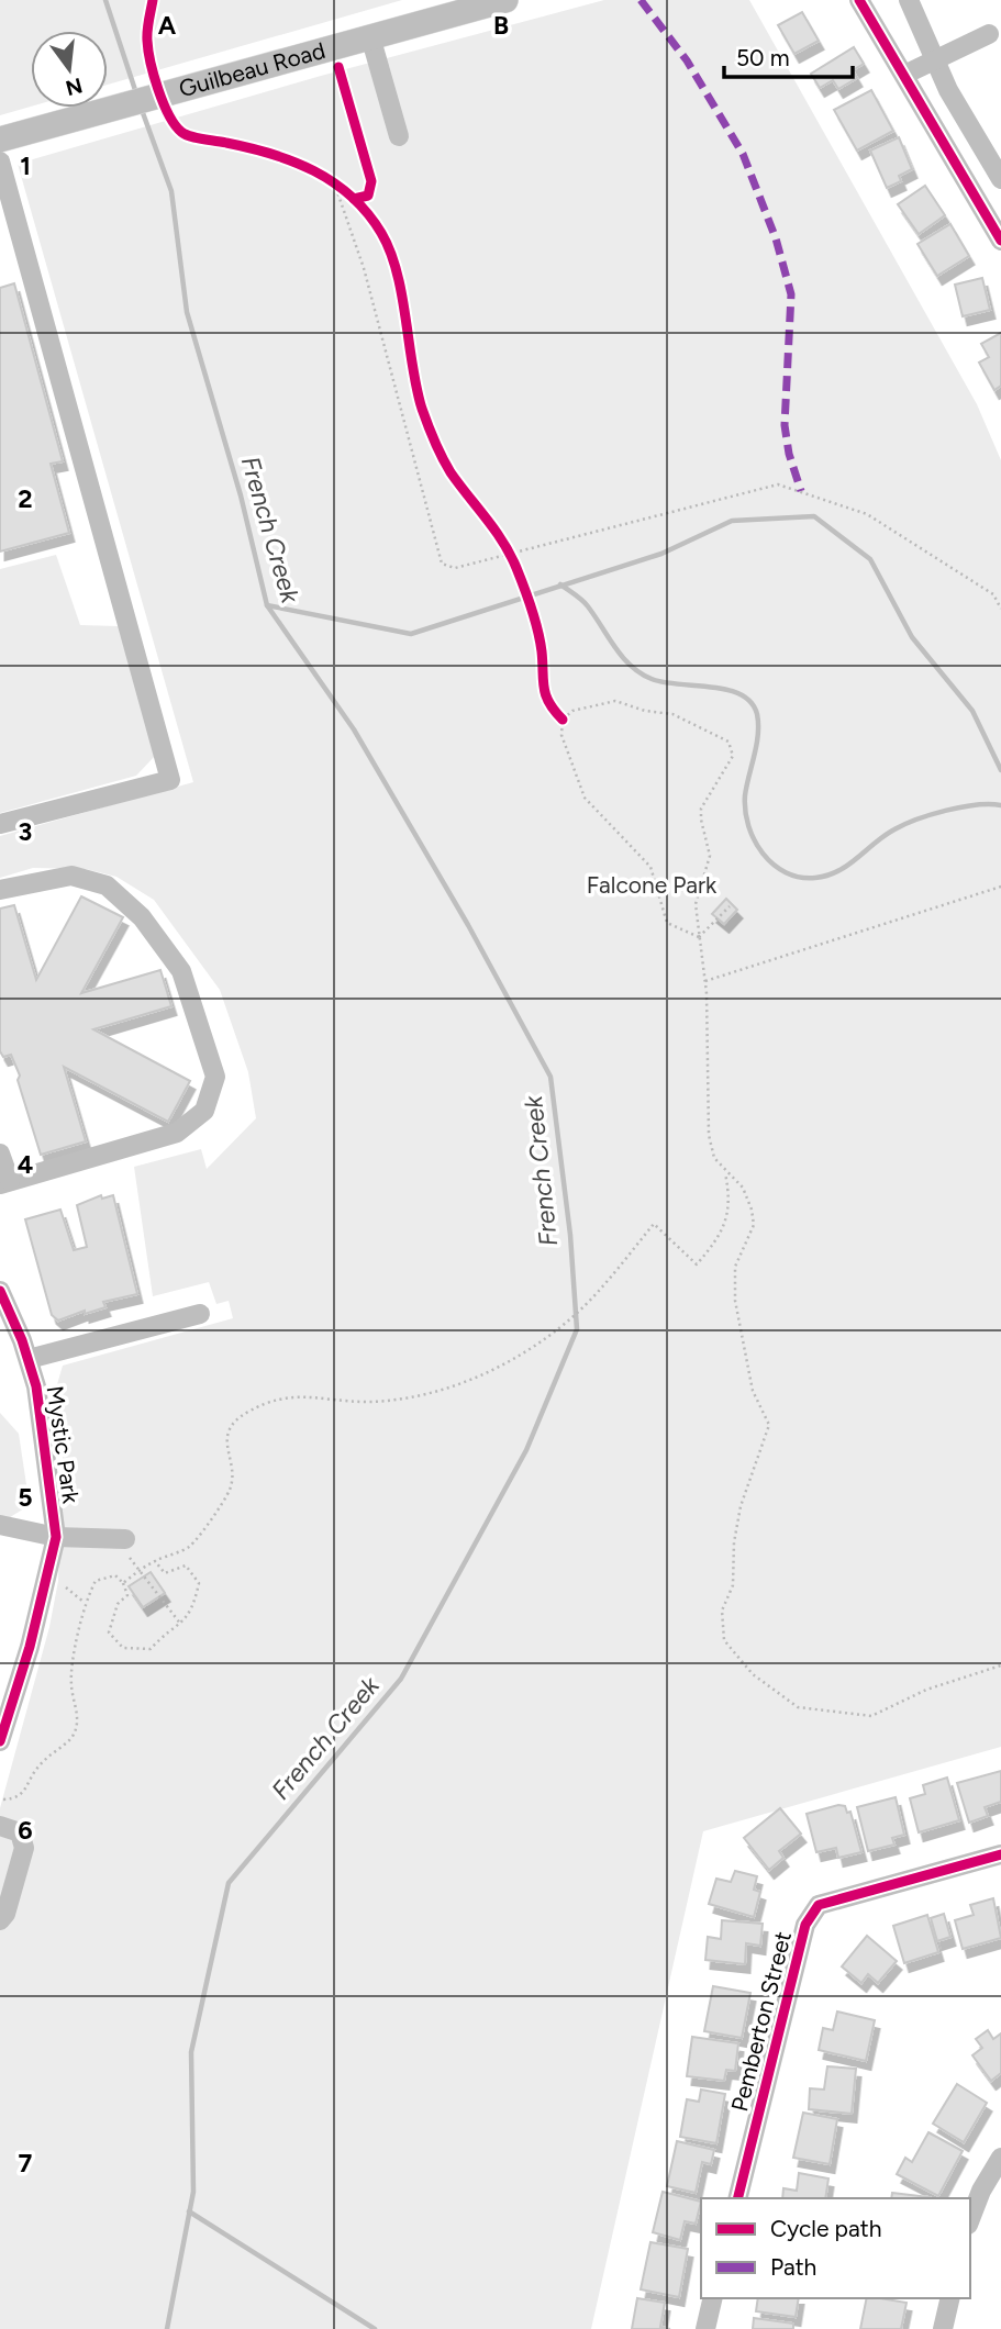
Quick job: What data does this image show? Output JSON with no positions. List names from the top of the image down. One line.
{"streets":{"main road":["Guilbeau Road"],"street":["Mystic Park","Pemberton Street"]},"water":["French Creek"],"parks":["Falcone Park"],"legend":["Cycle path","Path"],"scale_bar":"50 m","north":"bottom","grid":{"columns":["A","B"],"rows":["1","2","3","4","5","6","7"]}}
